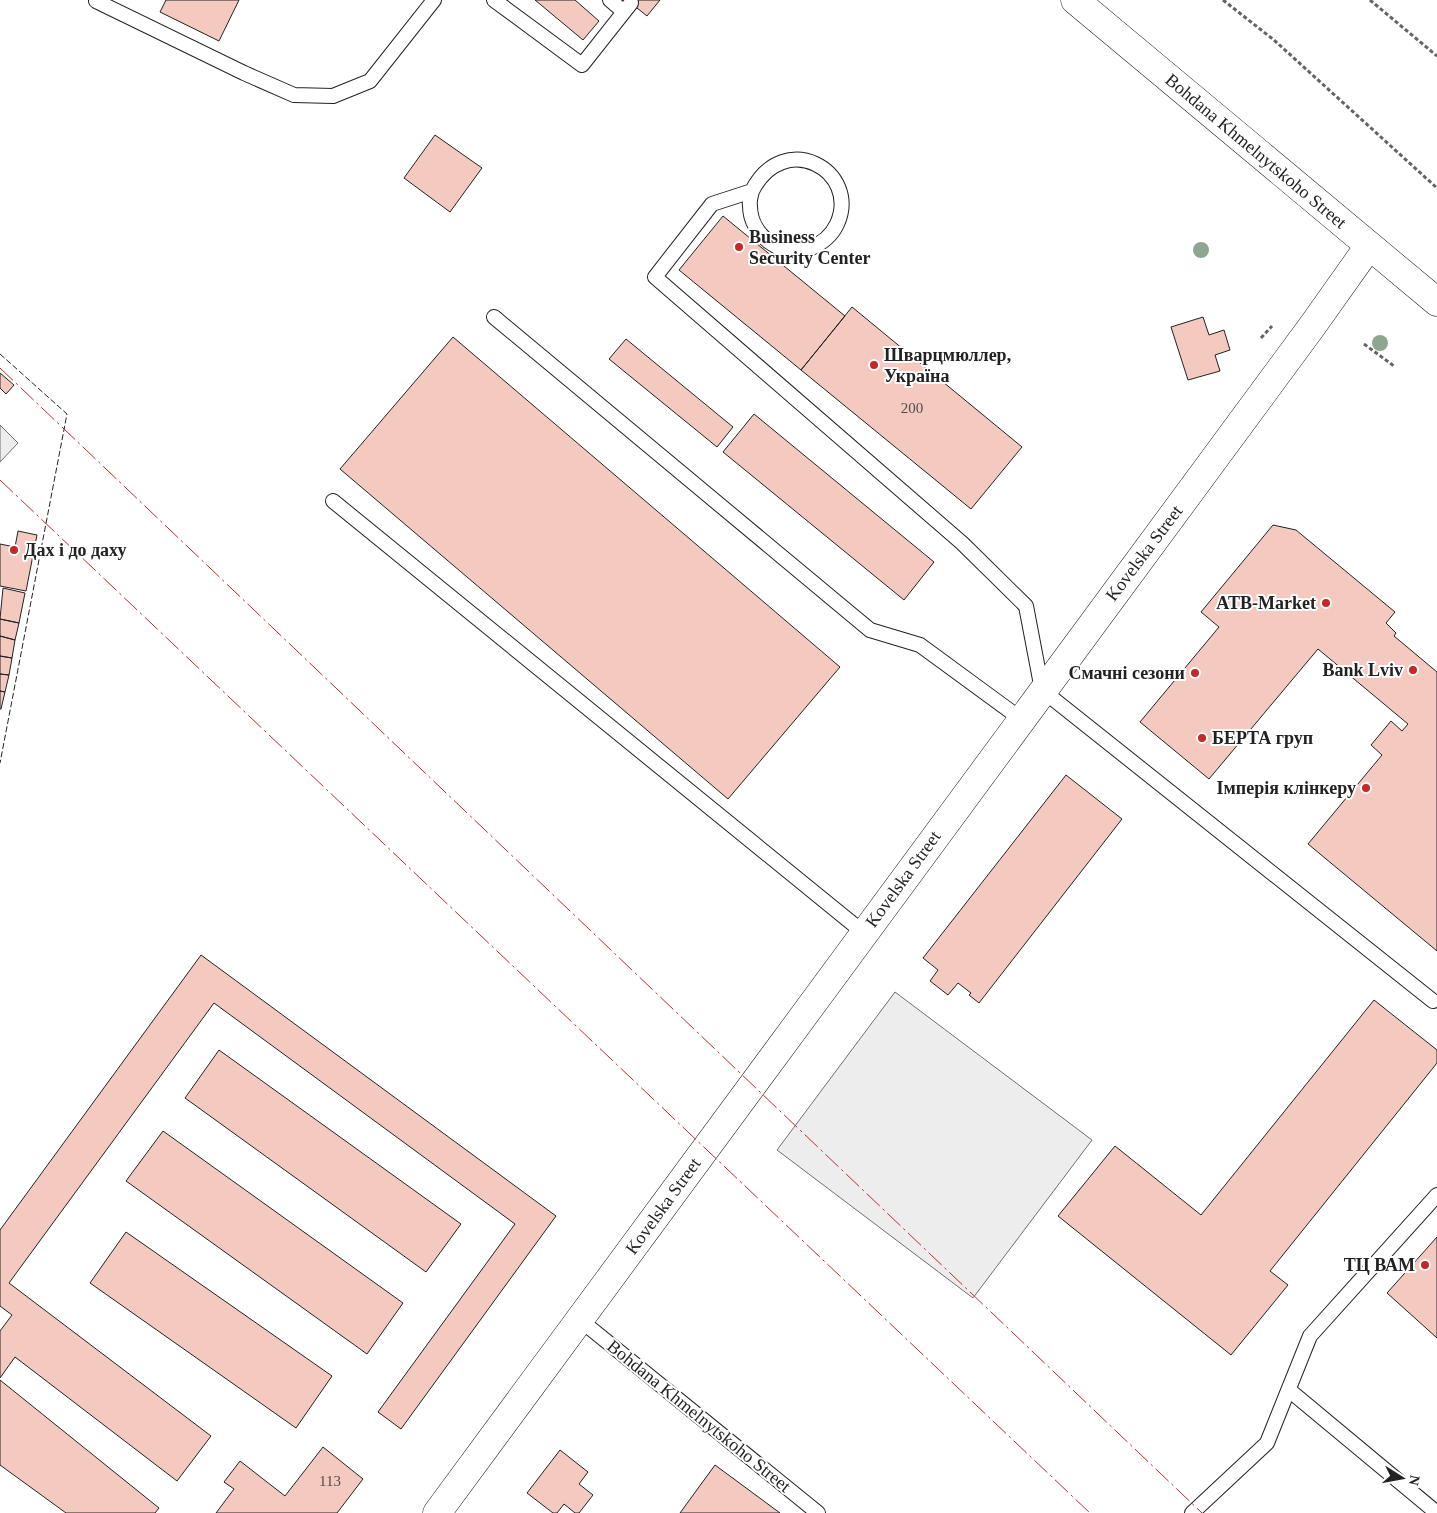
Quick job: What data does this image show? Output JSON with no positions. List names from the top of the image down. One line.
{"streets":{"street":["Bohdana Khmelnytskoho Street","Kovelska Street"]},"crossings":[["Bohdana Khmelnytskoho Street","Kovelska Street"]],"places":["Business Security Center","Шварцмюллер, Україна","Дах і до даху","ATB-Market","Bank Lviv","Смачні сезони","БЕРТА груп","Імперія клінкеру","ТЦ ВАМ"],"house_numbers":["200","113"],"north":"right"}
